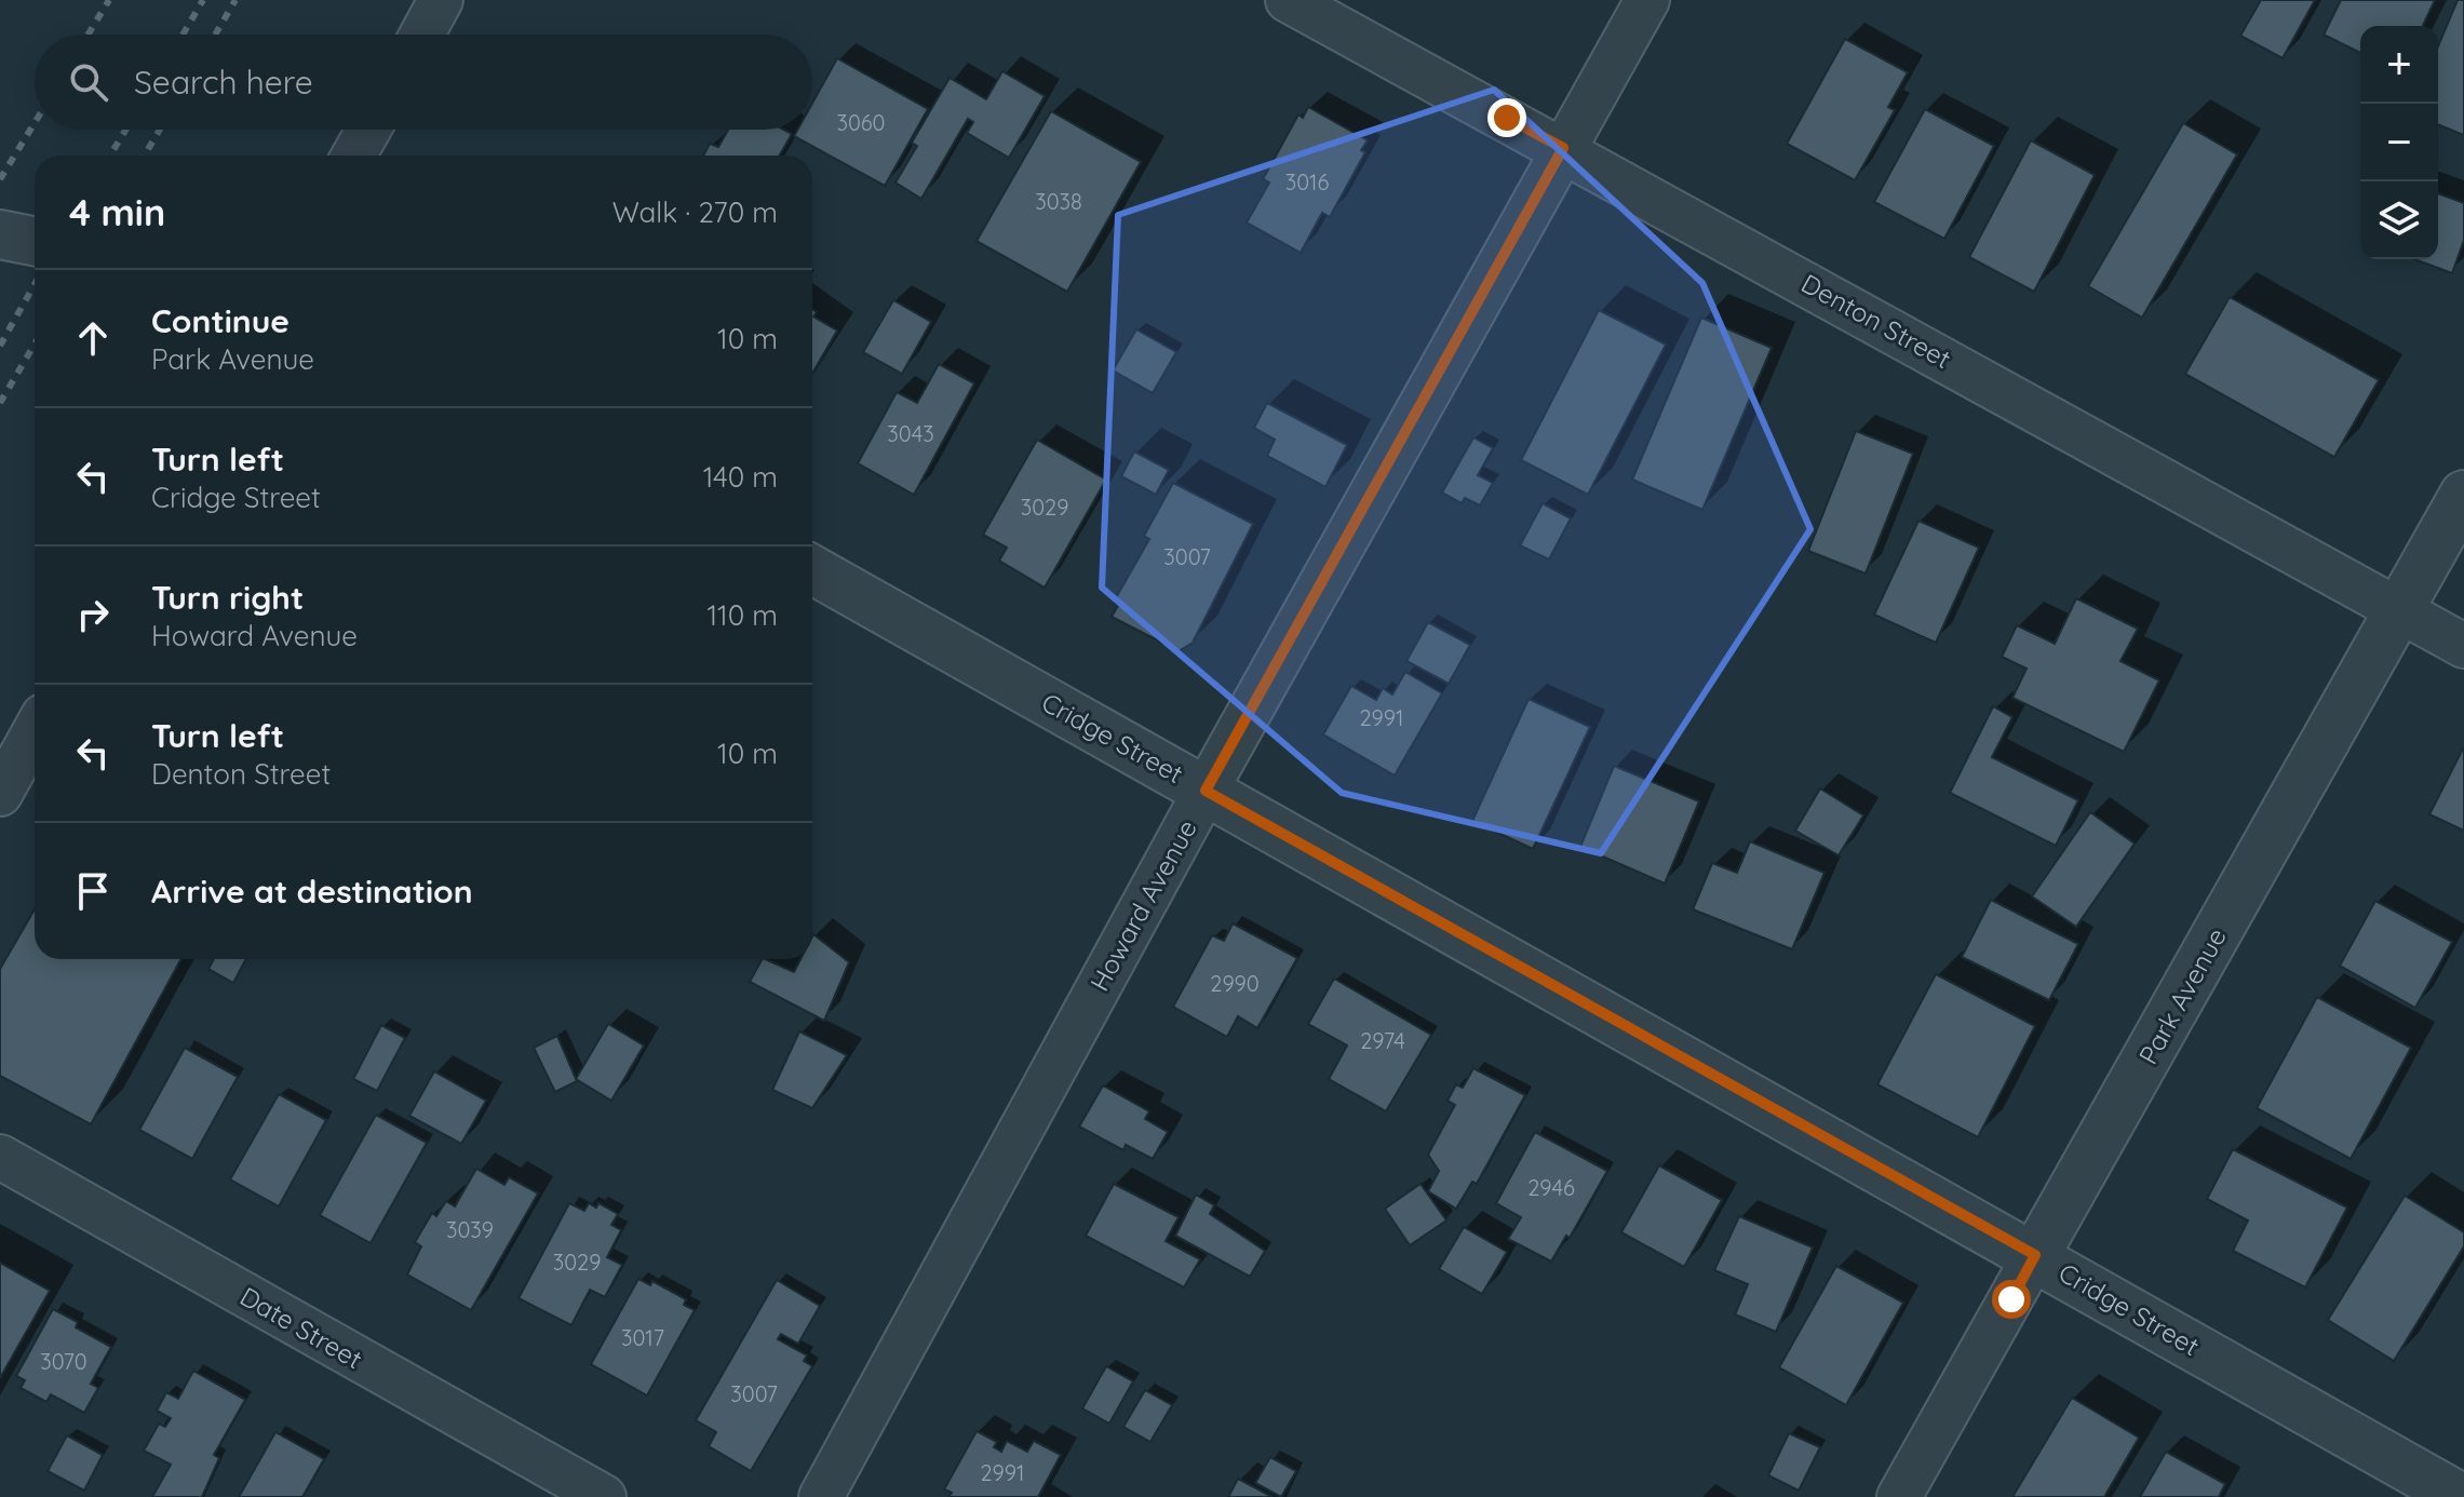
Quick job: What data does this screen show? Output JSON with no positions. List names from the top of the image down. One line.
{"streets":{"street":["Denton Street","Cridge Street","Howard Avenue","Park Avenue","Date Street"]},"crossings":[["Denton Street","Howard Avenue"],["Denton Street","Park Avenue"],["Cridge Street","Howard Avenue"],["Cridge Street","Park Avenue"]],"house_numbers":["3060","3016","3038","3043","3029","3007","2991","2990","2974","2946","3039","3029","3017","3070","3007","2991"],"page":{"map_buttons":["+","−"],"search":"Search here","heading":["4 min","Walk · 270 m"],"list":[["Continue","Park Avenue","10 m"],["Turn left","Cridge Street","140 m"],["Turn right","Howard Avenue","110 m"],["Turn left","Denton Street","10 m"],"Arrive at destination"]}}
